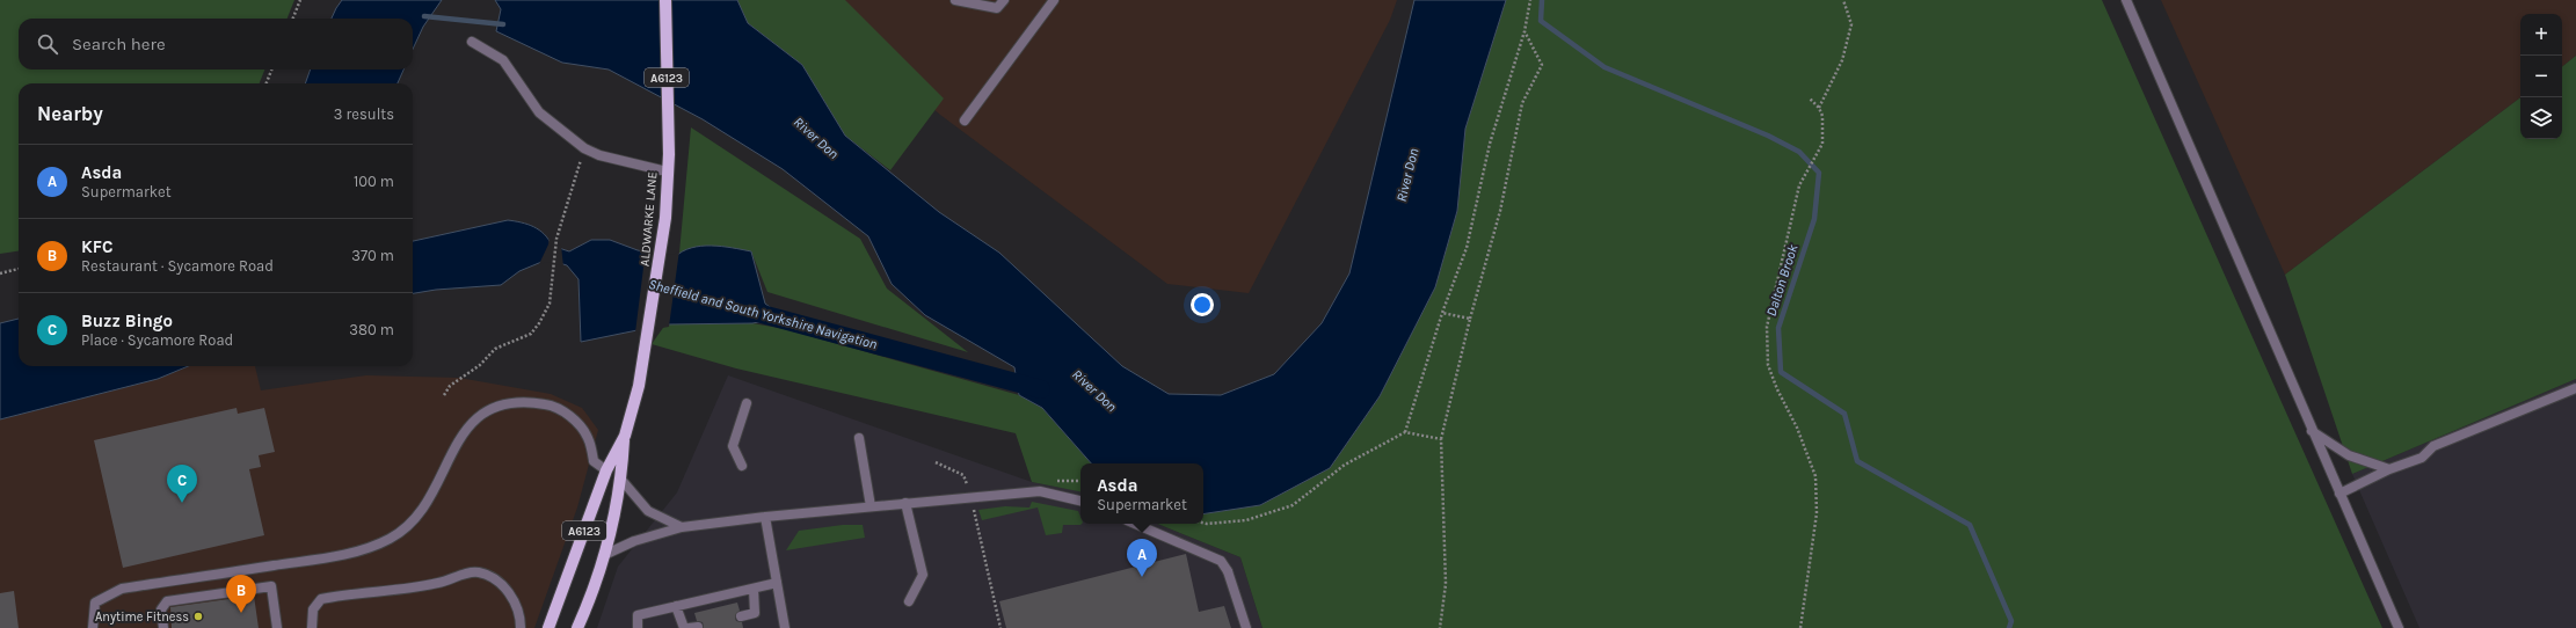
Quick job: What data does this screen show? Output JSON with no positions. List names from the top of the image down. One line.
{"streets":{"main road":["A6123","ALDWARKE LANE"]},"water":["River Don","Dalton Brook","Sheffield and South Yorkshire Navigation"],"places":["Anytime Fitness"],"page":{"map_buttons":["+","−"],"search":"Search here","heading":["Nearby","3 results"],"list":[{"mark":"A","name":"Asda","note":"Supermarket","value":"100 m"},{"mark":"B","name":"KFC","note":"Restaurant · Sycamore Road","value":"370 m"},{"mark":"C","name":"Buzz Bingo","note":"Place · Sycamore Road","value":"380 m"}],"popup":["Asda","Supermarket"],"pins":["C","A","B"]}}
